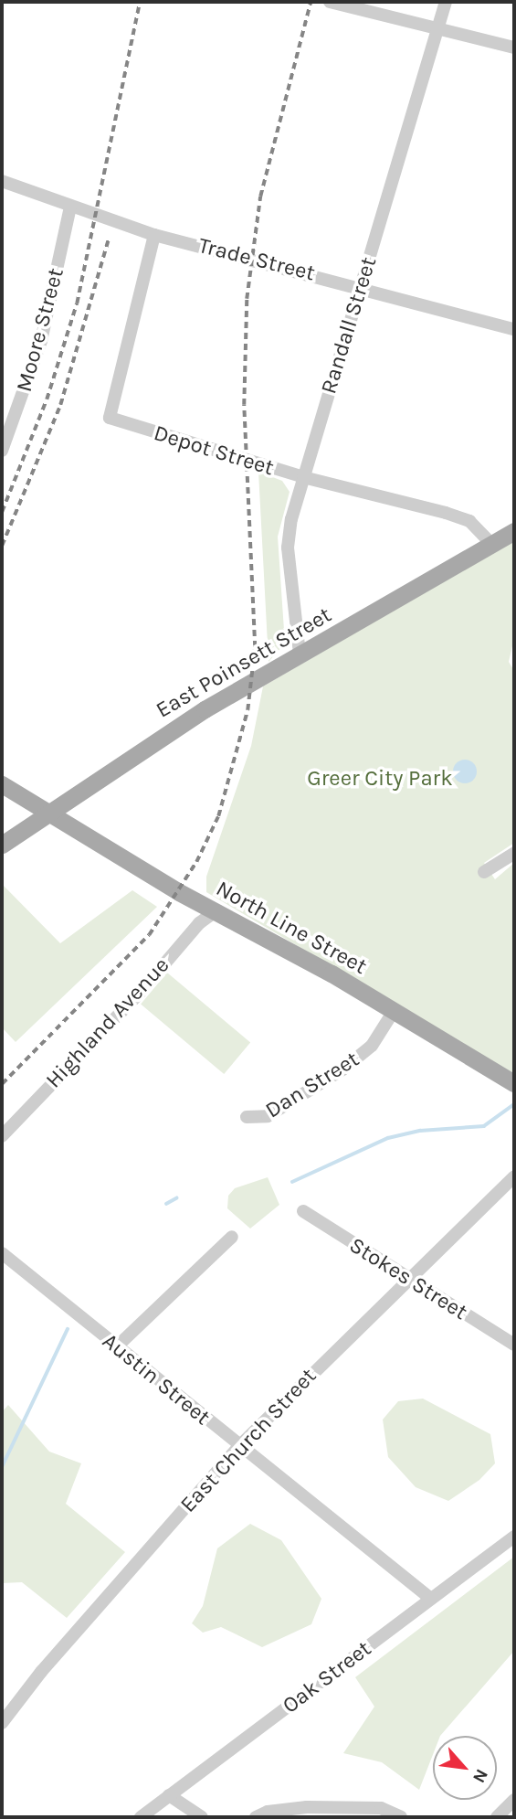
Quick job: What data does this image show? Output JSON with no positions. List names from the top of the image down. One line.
{"streets":{"main road":["East Poinsett Street","North Line Street"],"street":["Trade Street","Randall Street","Moore Street","Depot Street","Highland Avenue","Dan Street","Stokes Street","Austin Street","East Church Street","Oak Street"]},"crossings":[["Trade Street","Randall Street"],["Trade Street","Moore Street"],["Trade Street","Depot Street"],["Randall Street","Depot Street"],["Randall Street","East Poinsett Street"],["Depot Street","East Poinsett Street"],["East Poinsett Street","North Line Street"],["North Line Street","Highland Avenue"],["North Line Street","Dan Street"],["Stokes Street","East Church Street"],["Austin Street","East Church Street"],["Austin Street","Oak Street"]],"parks":["Greer City Park"],"north":"bottom right"}
